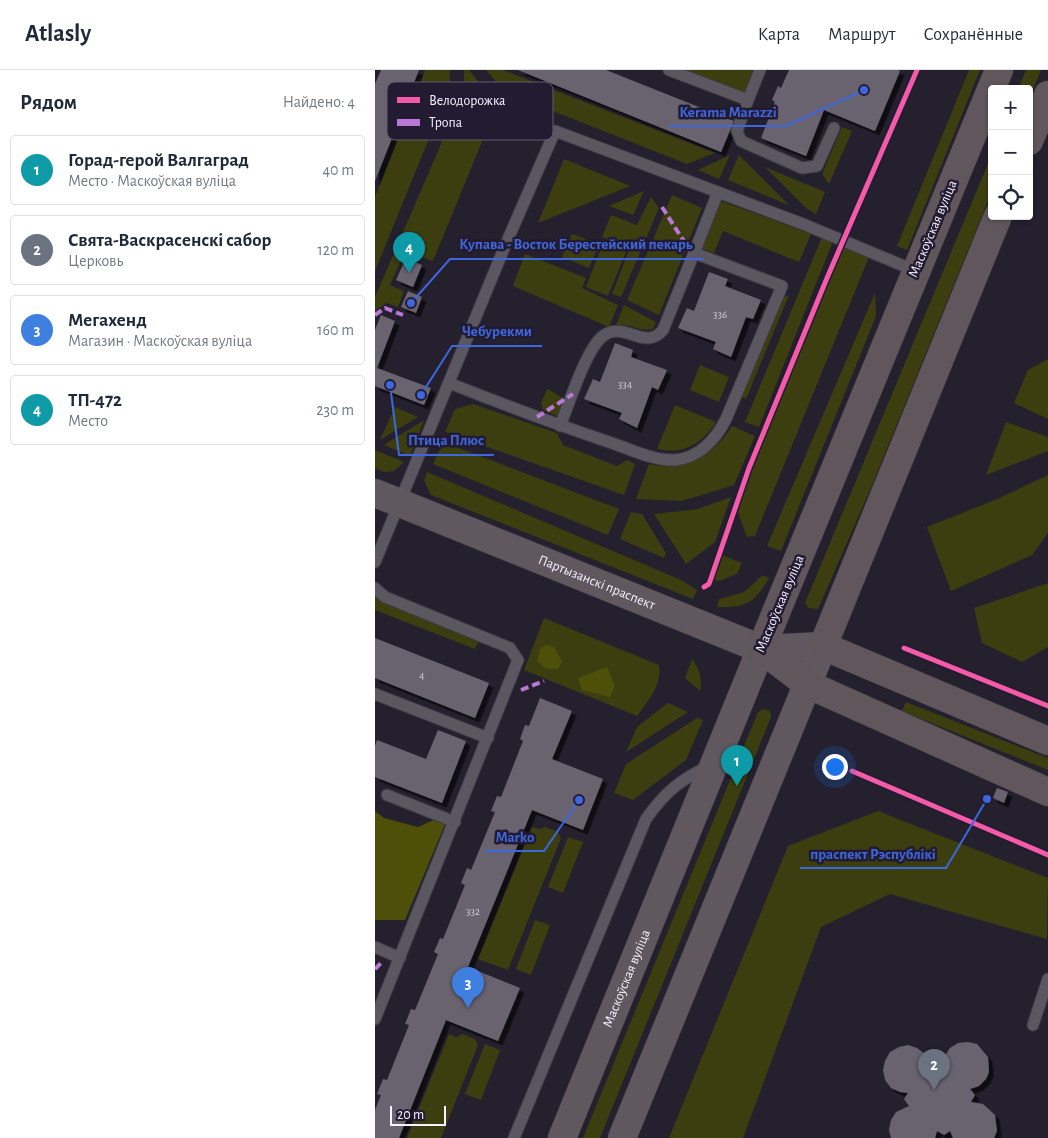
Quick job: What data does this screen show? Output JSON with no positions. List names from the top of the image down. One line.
{"streets":{"highway":["Маскоўская вуліца"],"main road":["Партызанскі праспект"]},"crossings":[["Маскоўская вуліца","Партызанскі праспект"]],"places":["Kerama Marazzi","Купава - Восток Берестейский пекарь","Птица Плюс","Чебурекми","праспект Рэспублікі","Marko"],"house_numbers":["336","334","4","332"],"legend":["Велодорожка","Тропа"],"scale_bar":"20 m","page":{"header":"Atlasly","nav":["Карта","Маршрут","Сохранённые"],"heading":["Рядом","Найдено: 4"],"map_buttons":["+","−"],"list":[{"mark":"1","name":"Горад-герой Валгаград","note":"Место · Маскоўская вуліца","value":"40 m"},{"mark":"2","name":"Свята-Васкрасенскі сабор","note":"Церковь","value":"120 m"},{"mark":"3","name":"Мегахенд","note":"Магазин · Маскоўская вуліца","value":"160 m"},{"mark":"4","name":"ТП-472","note":"Место","value":"230 m"}],"pins":["4","1","3","2"],"scale":"20 m"}}
